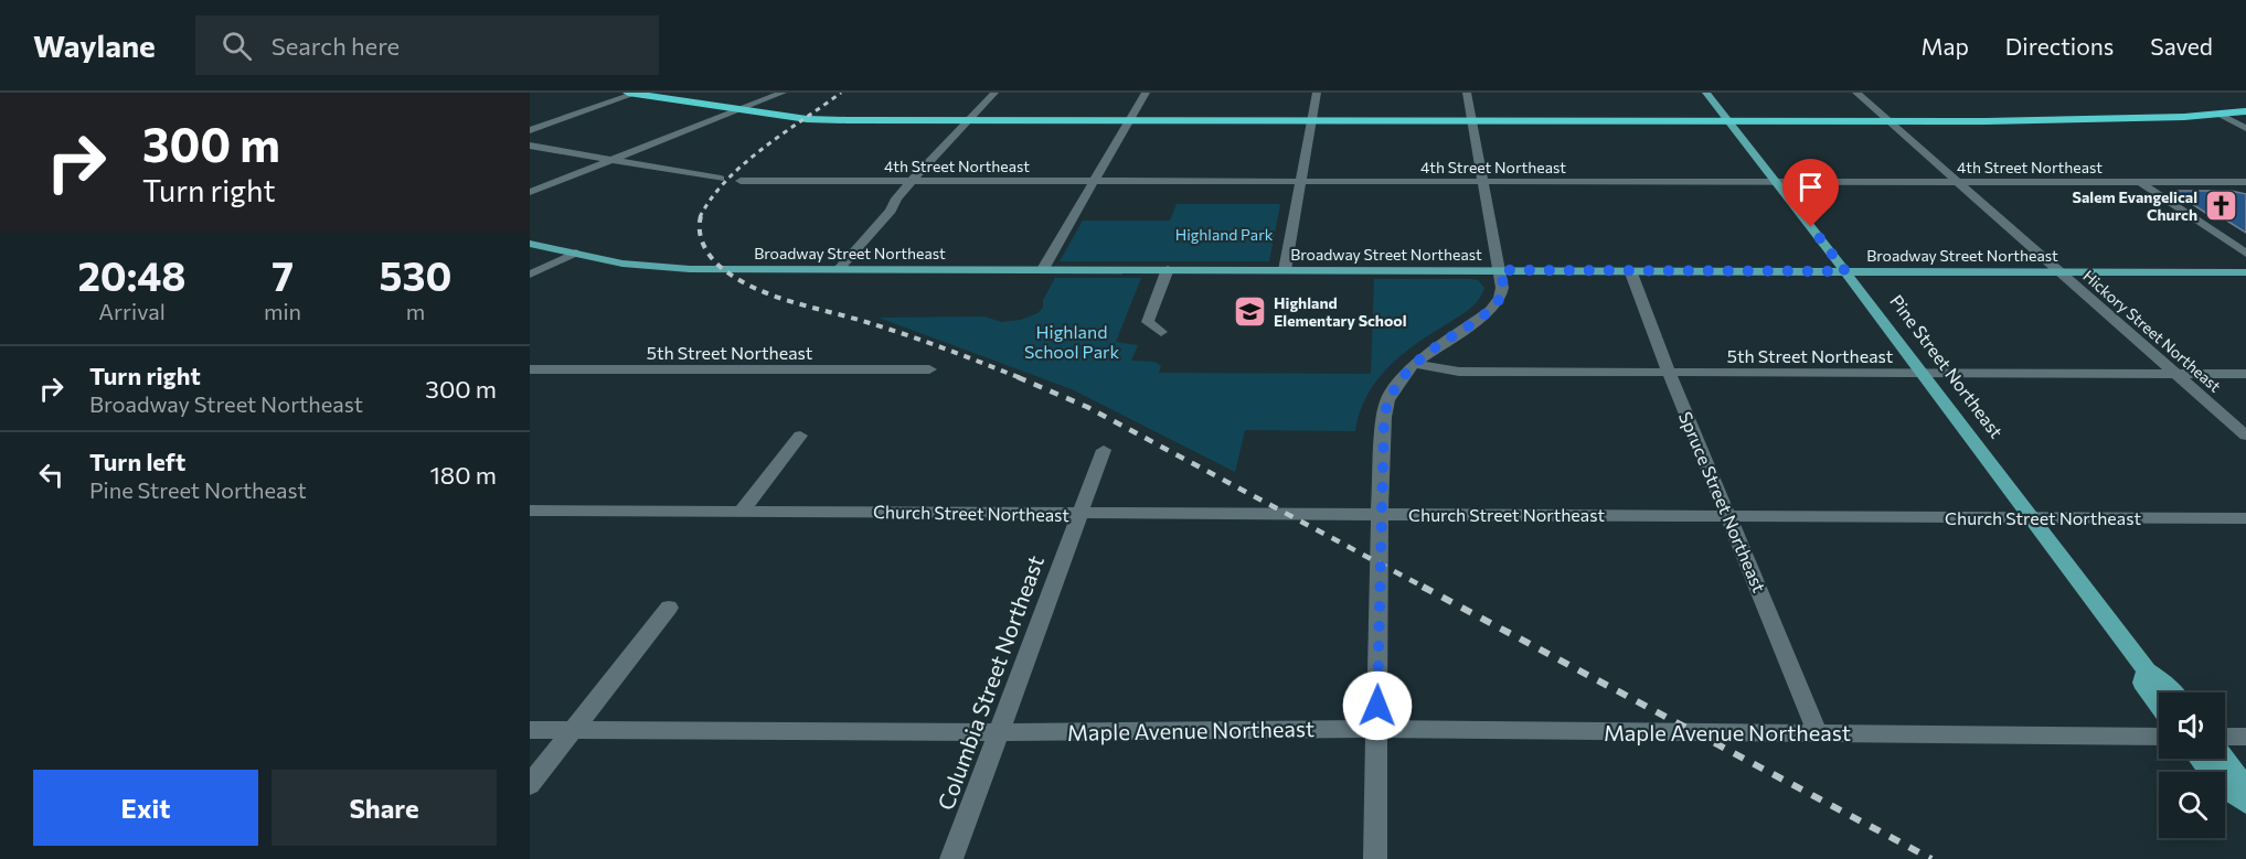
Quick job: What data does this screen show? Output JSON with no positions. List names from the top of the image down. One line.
{"streets":{"main road":["Broadway Street Northeast","Pine Street Northeast"],"street":["4th Street Northeast","Hickory Street Northeast","5th Street Northeast","Spruce Street Northeast","Church Street Northeast","Columbia Street Northeast","Maple Avenue Northeast"]},"crossings":[["4th Street Northeast","Hickory Street Northeast"],["4th Street Northeast","Pine Street Northeast"],["Broadway Street Northeast","Hickory Street Northeast"],["Broadway Street Northeast","Pine Street Northeast"],["Broadway Street Northeast","Spruce Street Northeast"],["Hickory Street Northeast","5th Street Northeast"],["5th Street Northeast","Pine Street Northeast"],["5th Street Northeast","Spruce Street Northeast"],["Pine Street Northeast","Church Street Northeast"],["Spruce Street Northeast","Church Street Northeast"],["Spruce Street Northeast","Maple Avenue Northeast"],["Church Street Northeast","Columbia Street Northeast"],["Columbia Street Northeast","Maple Avenue Northeast"]],"parks":["Highland Park","Highland School Park"],"places":{"church":["Salem Evangelical Church"],"school or university":["Highland Elementary School"]},"page":{"header":"Waylane","search":"Search here","nav":["Map","Directions","Saved"],"turn":["300 m","Turn right"],"eta":["20:48","Arrival","7","min","530","m"],"list":[{"name":"Turn right","note":"Broadway Street Northeast","value":"300 m"},{"name":"Turn left","note":"Pine Street Northeast","value":"180 m"}],"buttons":["Exit","Share"]}}
